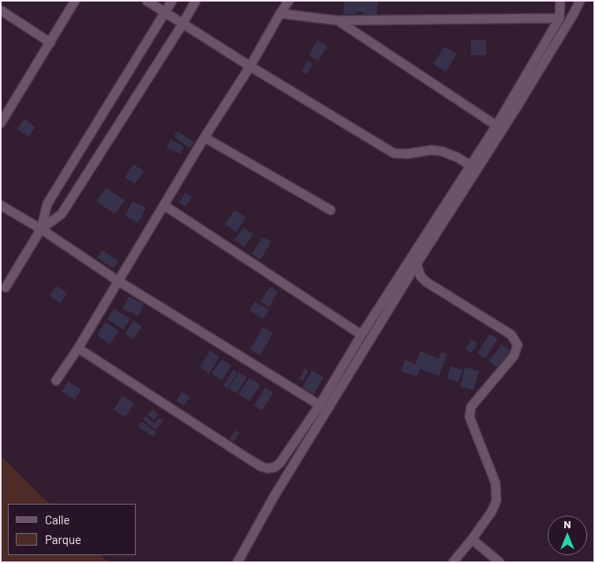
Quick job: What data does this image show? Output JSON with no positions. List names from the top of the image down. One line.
{"legend":["Calle","Parque"],"north":"top"}
